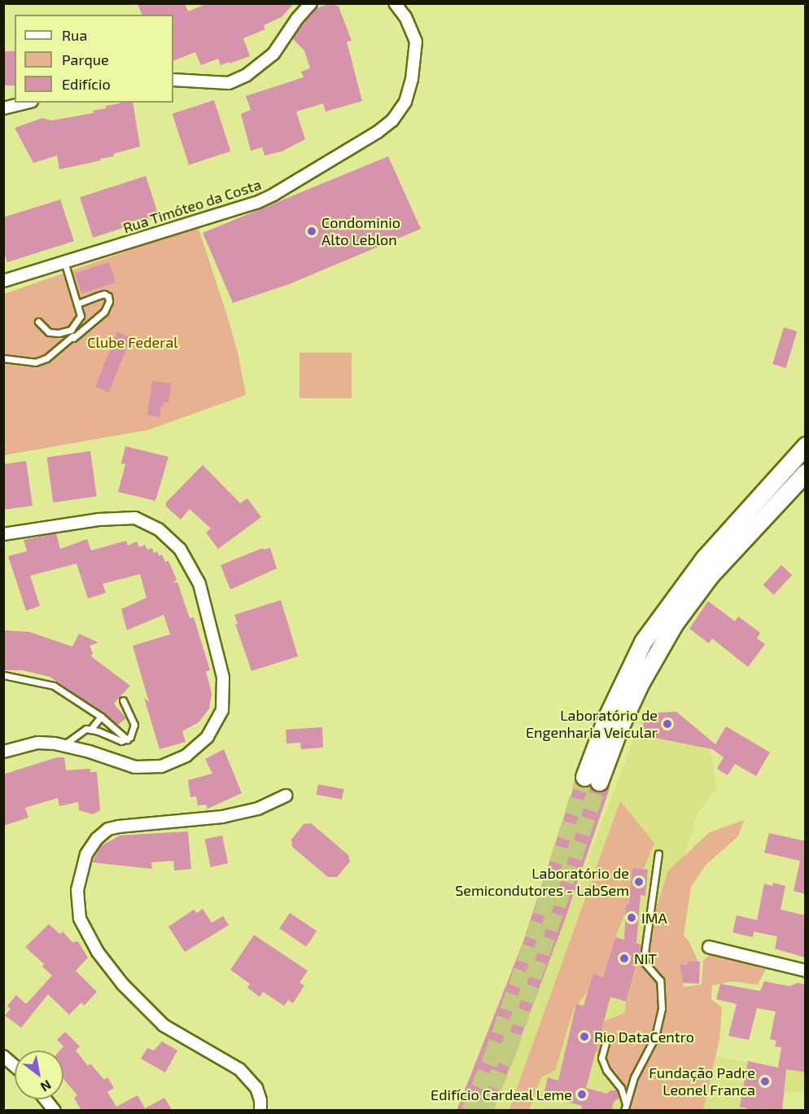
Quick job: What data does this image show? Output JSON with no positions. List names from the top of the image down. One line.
{"streets":{"street":["Rua Timóteo da Costa"]},"parks":["Clube Federal"],"places":["Condominio Alto Leblon","Laboratório de Engenharia Veicular","Laboratório de Semicondutores - LabSem","IMA","NIT","Rio DataCentro","Fundação Padre Leonel Franca","Edifício Cardeal Leme"],"legend":["Rua","Parque","Edifício"],"north":"bottom right"}
